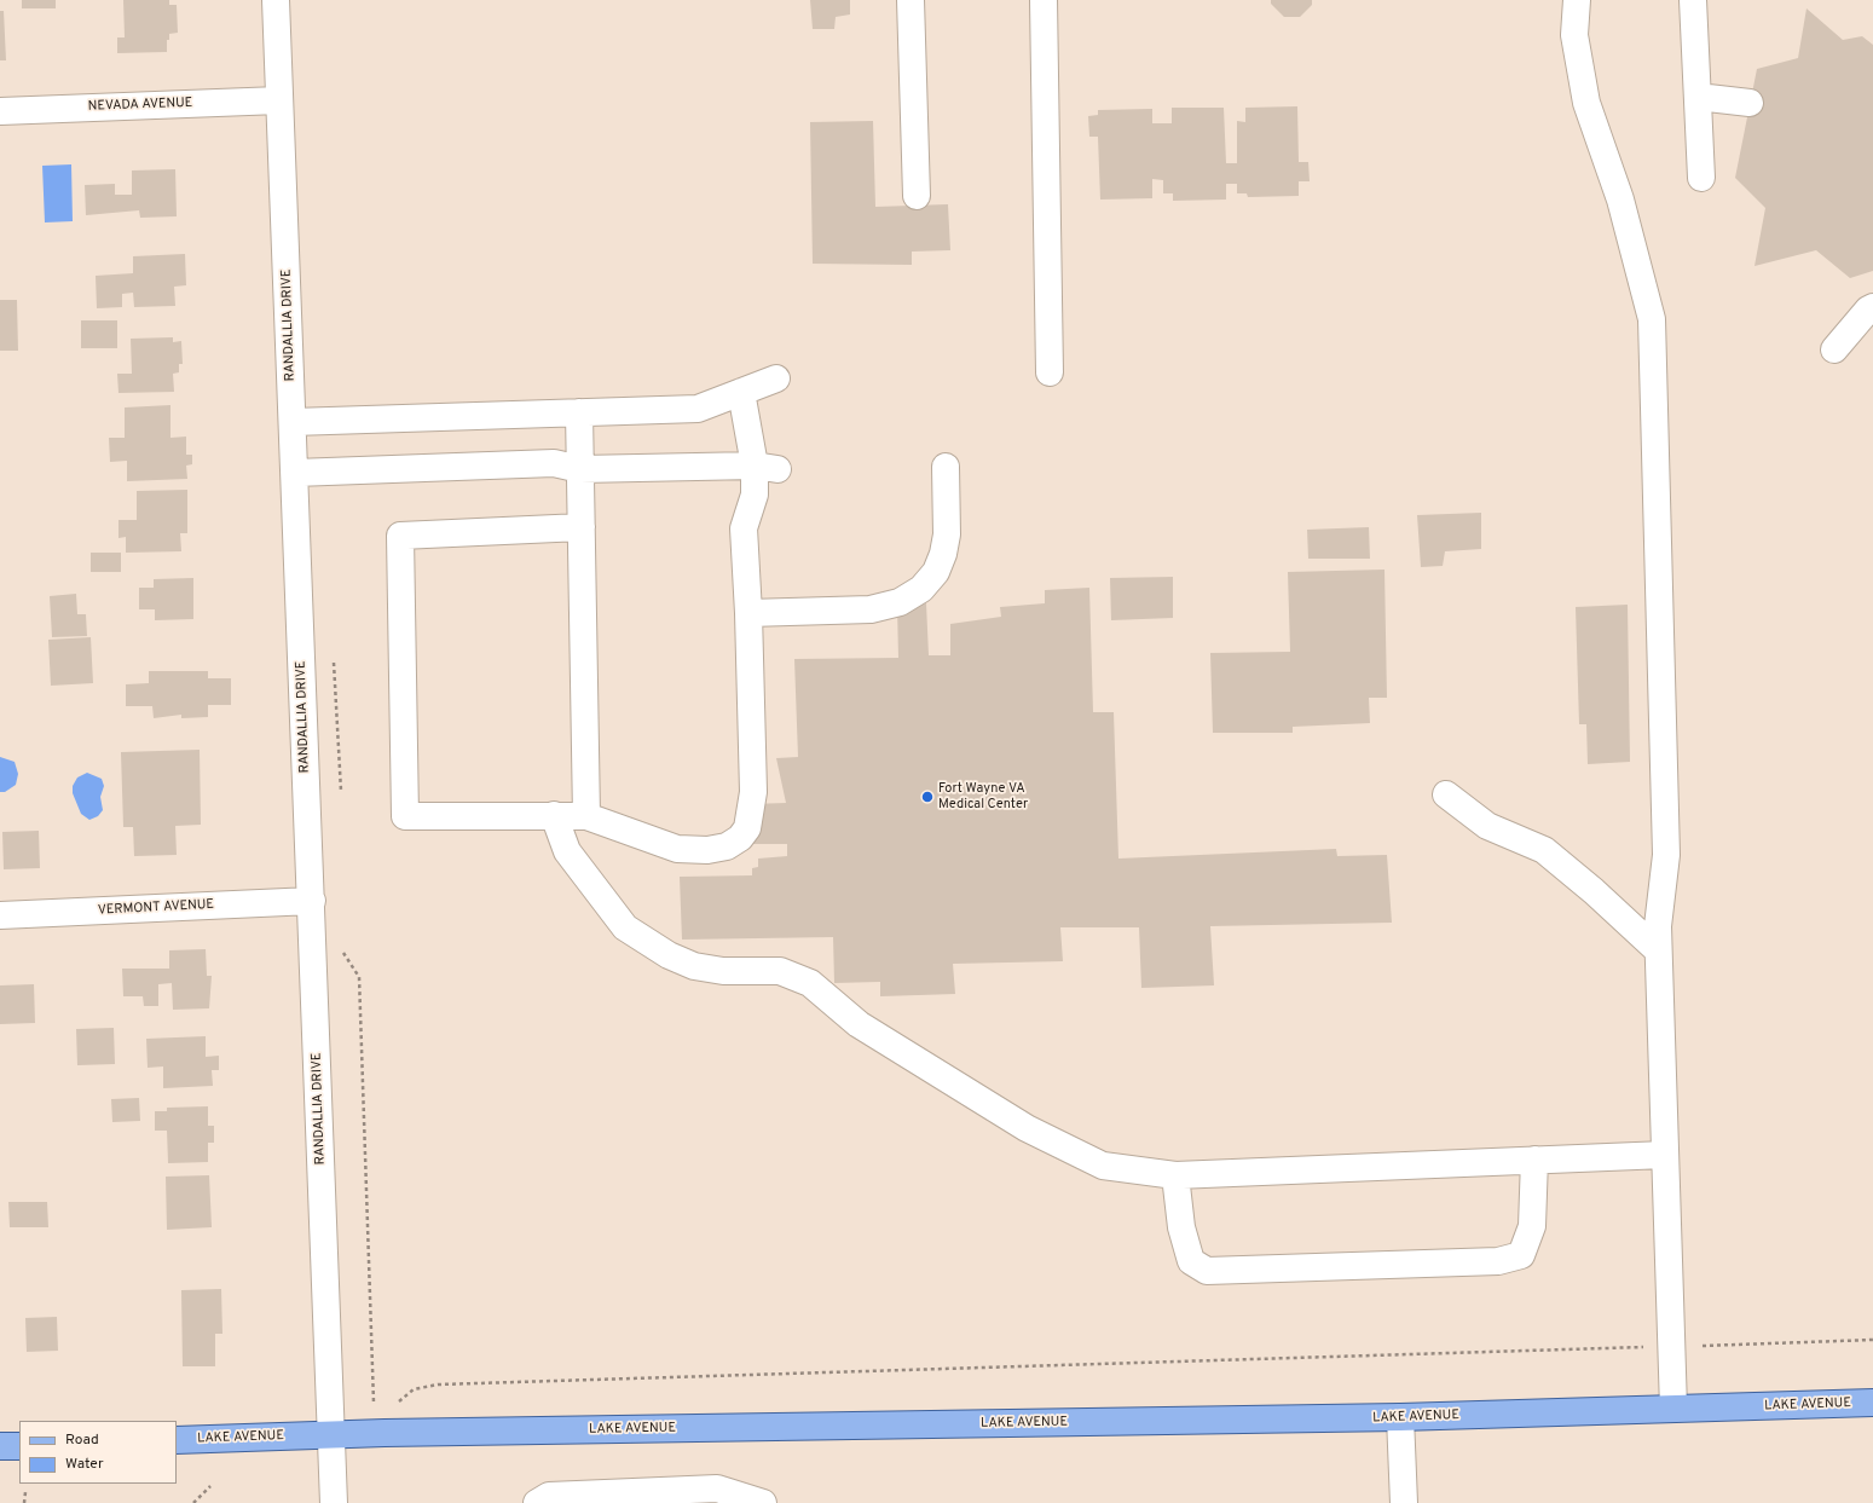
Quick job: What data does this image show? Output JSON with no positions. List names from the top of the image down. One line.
{"streets":{"main road":["LAKE AVENUE"],"street":["NEVADA AVENUE","RANDALLIA DRIVE","VERMONT AVENUE"]},"crossings":[["NEVADA AVENUE","RANDALLIA DRIVE"],["RANDALLIA DRIVE","VERMONT AVENUE"],["RANDALLIA DRIVE","LAKE AVENUE"]],"places":["Fort Wayne VA Medical Center"],"legend":["Road","Water"]}
